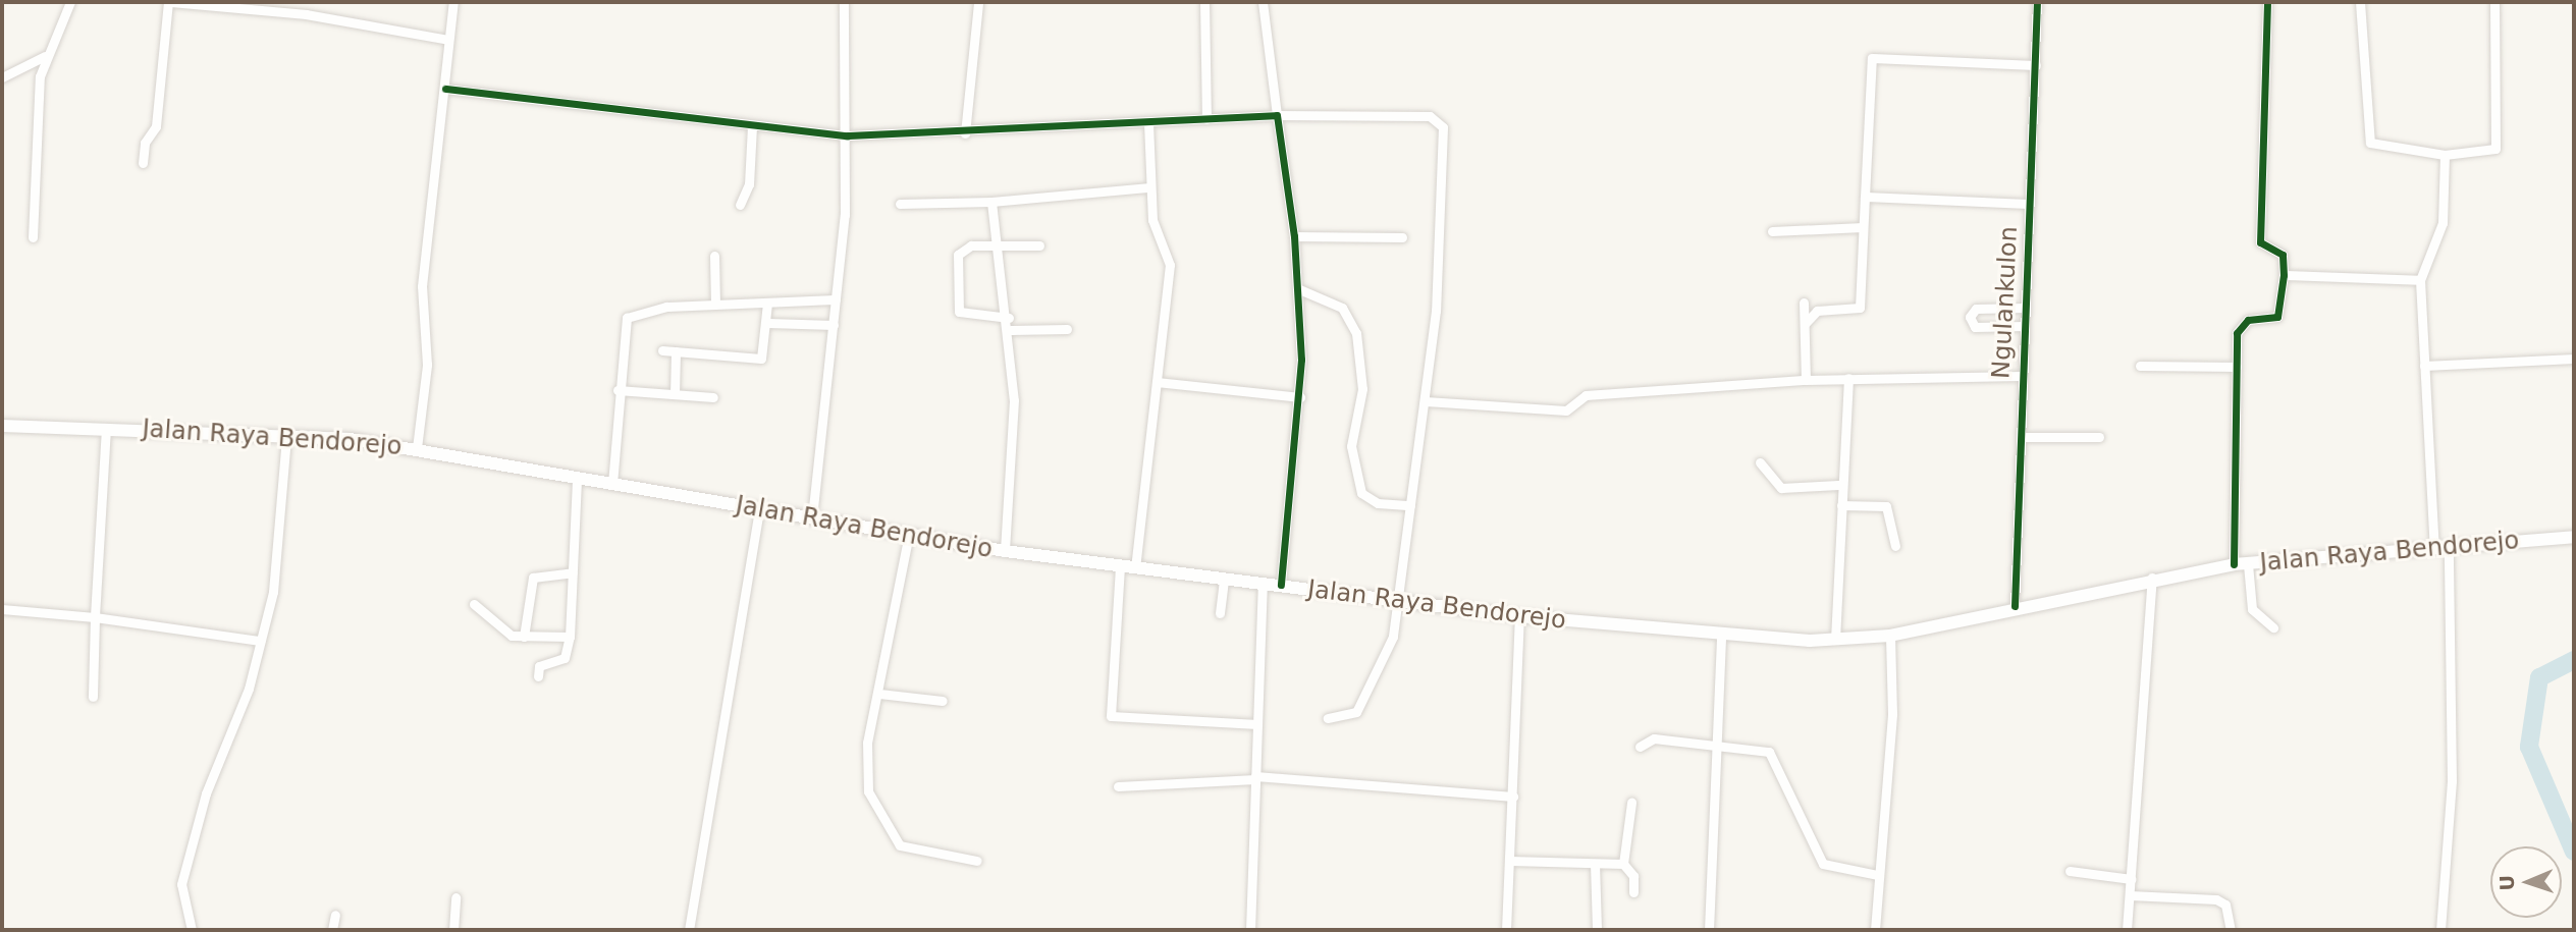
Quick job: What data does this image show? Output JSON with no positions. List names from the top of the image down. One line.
{"streets":{"main road":["Jalan Raya Bendorejo"],"street":["Ngulankulon"]},"crossings":[["Ngulankulon","Jalan Raya Bendorejo"]],"north":"left"}
